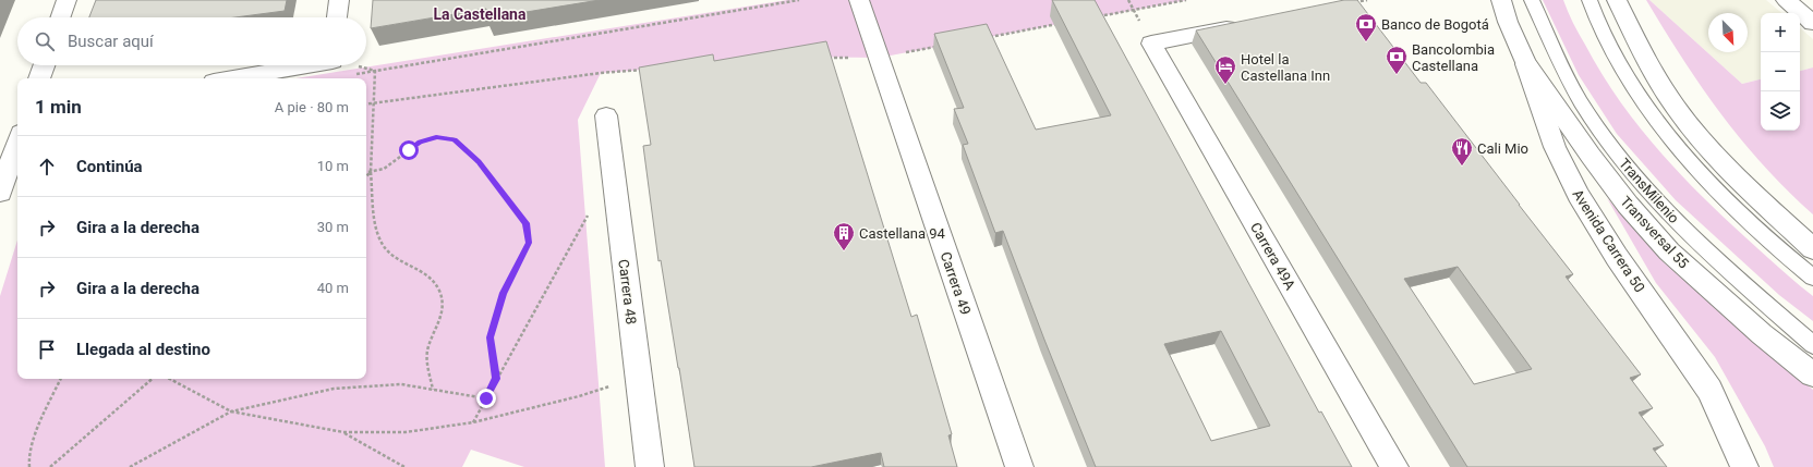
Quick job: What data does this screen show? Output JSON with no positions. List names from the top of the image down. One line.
{"streets":{"street":["Transversal 55","Avenida Carrera 50","Carrera 49A","Carrera 49","Carrera 48"],"lane":["TransMilenio"]},"crossings":[["Transversal 55","Avenida Carrera 50"]],"districts":["La Castellana"],"places":{"bank":["Banco de Bogotá","Bancolombia Castellana"],"hotel":["Hotel la Castellana Inn"],"restaurant":["Cali Mio"],"building":["Castellana 94"]},"north":"bottom right","page":{"map_buttons":["+","−"],"search":"Buscar aquí","heading":["1 min","A pie · 80 m"],"list":[["Continúa","10 m"],["Gira a la derecha","30 m"],["Gira a la derecha","40 m"],"Llegada al destino"]}}
